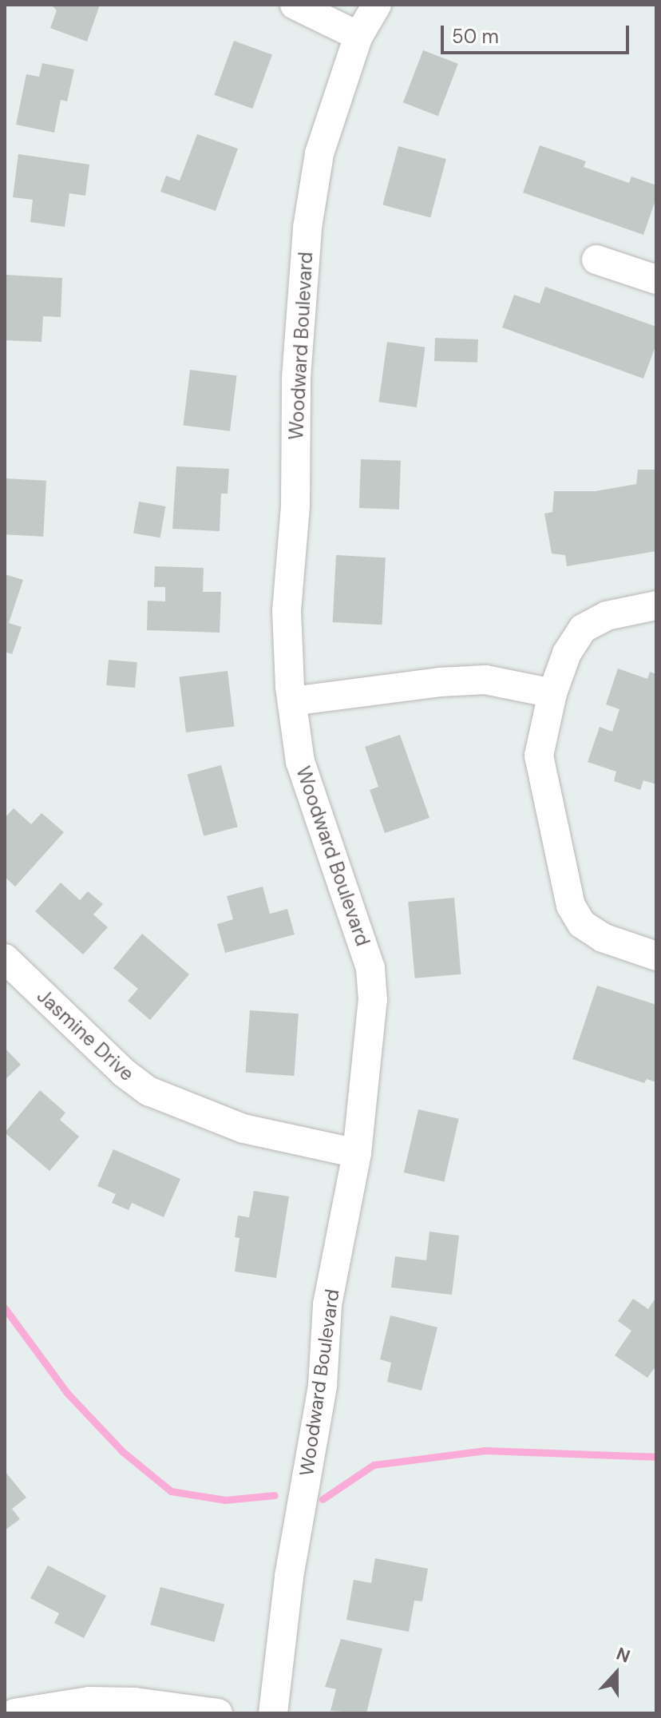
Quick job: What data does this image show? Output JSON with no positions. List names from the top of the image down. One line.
{"streets":{"street":["Woodward Boulevard","Jasmine Drive"]},"crossings":[["Woodward Boulevard","Jasmine Drive"]],"scale_bar":"50 m","north":"top"}
